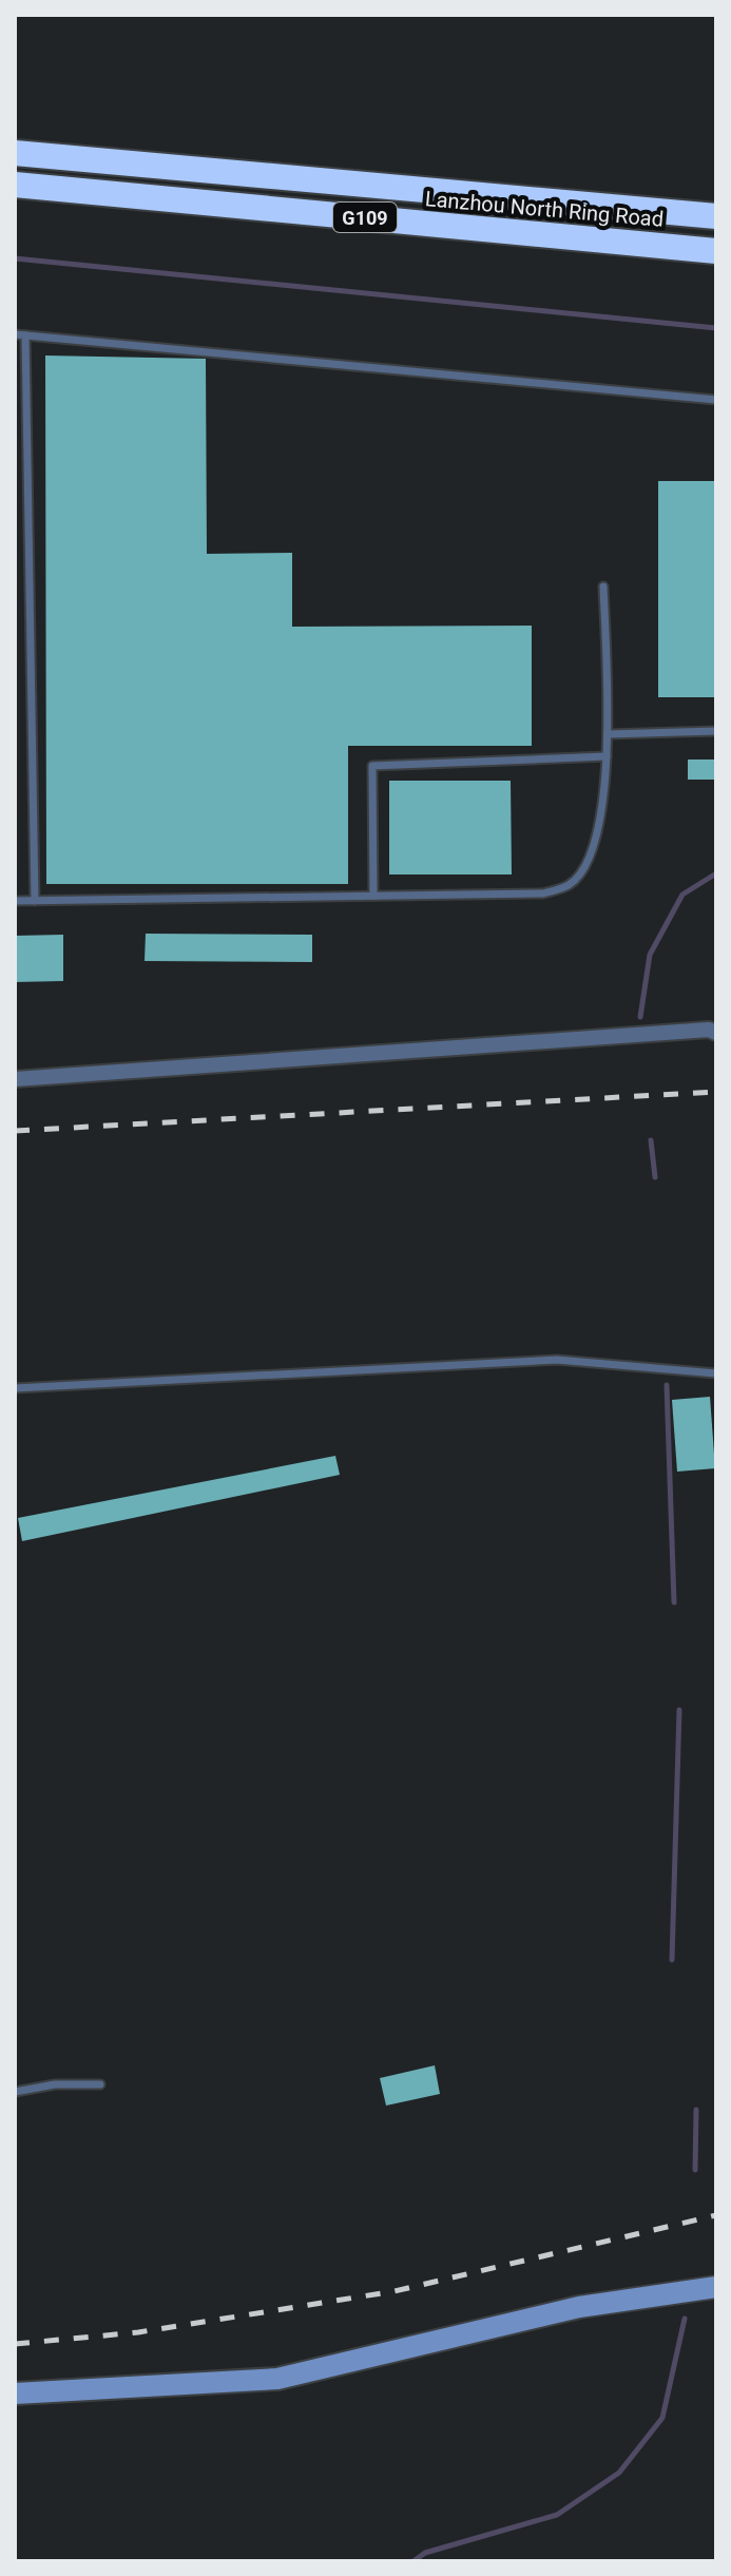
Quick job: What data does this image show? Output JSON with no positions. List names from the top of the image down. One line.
{"streets":{"highway":["Lanzhou North Ring Road","G109"]}}
